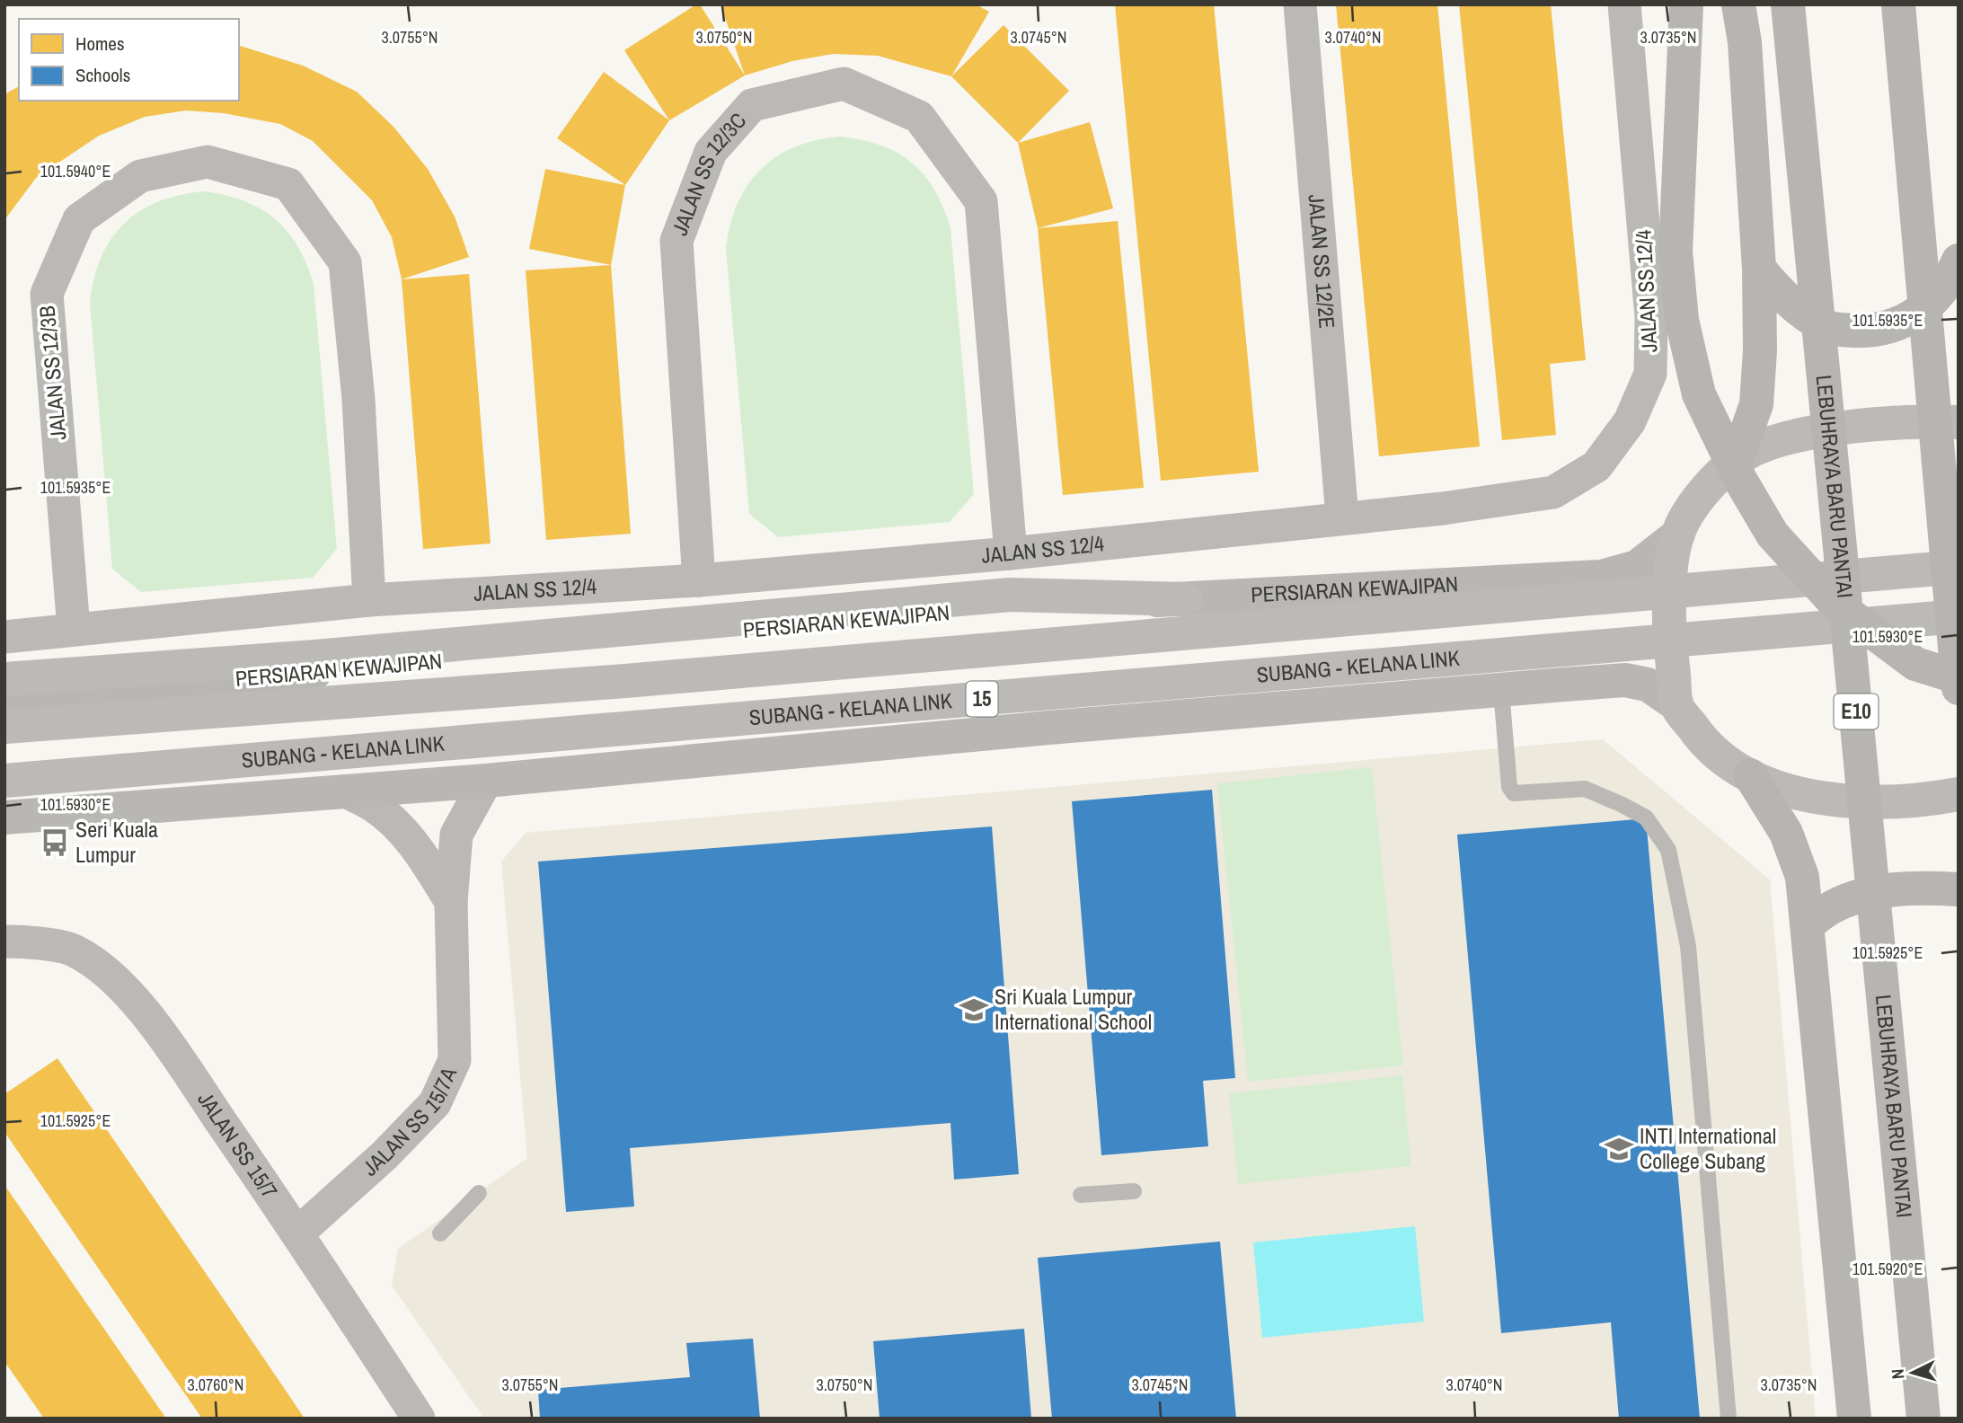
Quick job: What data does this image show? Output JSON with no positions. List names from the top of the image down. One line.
{"streets":{"highway":["LEBUHRAYA BARU PANTAI","E10"],"main road":["PERSIARAN KEWAJIPAN","SUBANG - KELANA LINK","15"],"street":["JALAN SS 12/3C","JALAN SS 12/2E","JALAN SS 12/4","JALAN SS 12/3B","JALAN SS 15/7A","JALAN SS 15/7"]},"crossings":[["JALAN SS 12/3C","JALAN SS 12/4"],["JALAN SS 12/2E","JALAN SS 12/4"],["JALAN SS 12/4","JALAN SS 12/3B"],["JALAN SS 15/7A","JALAN SS 15/7"]],"places":{"bus stop":["Seri Kuala Lumpur"],"school or university":["Sri Kuala Lumpur International School","INTI International College Subang"]},"legend":["Homes","Schools"],"north":"left","coordinates":["3.0755°N","3.0750°N","3.0745°N","3.0740°N","3.0735°N","101.5940°E","101.5935°E","101.5930°E","101.5925°E","101.5920°E","3.0760°N"]}
